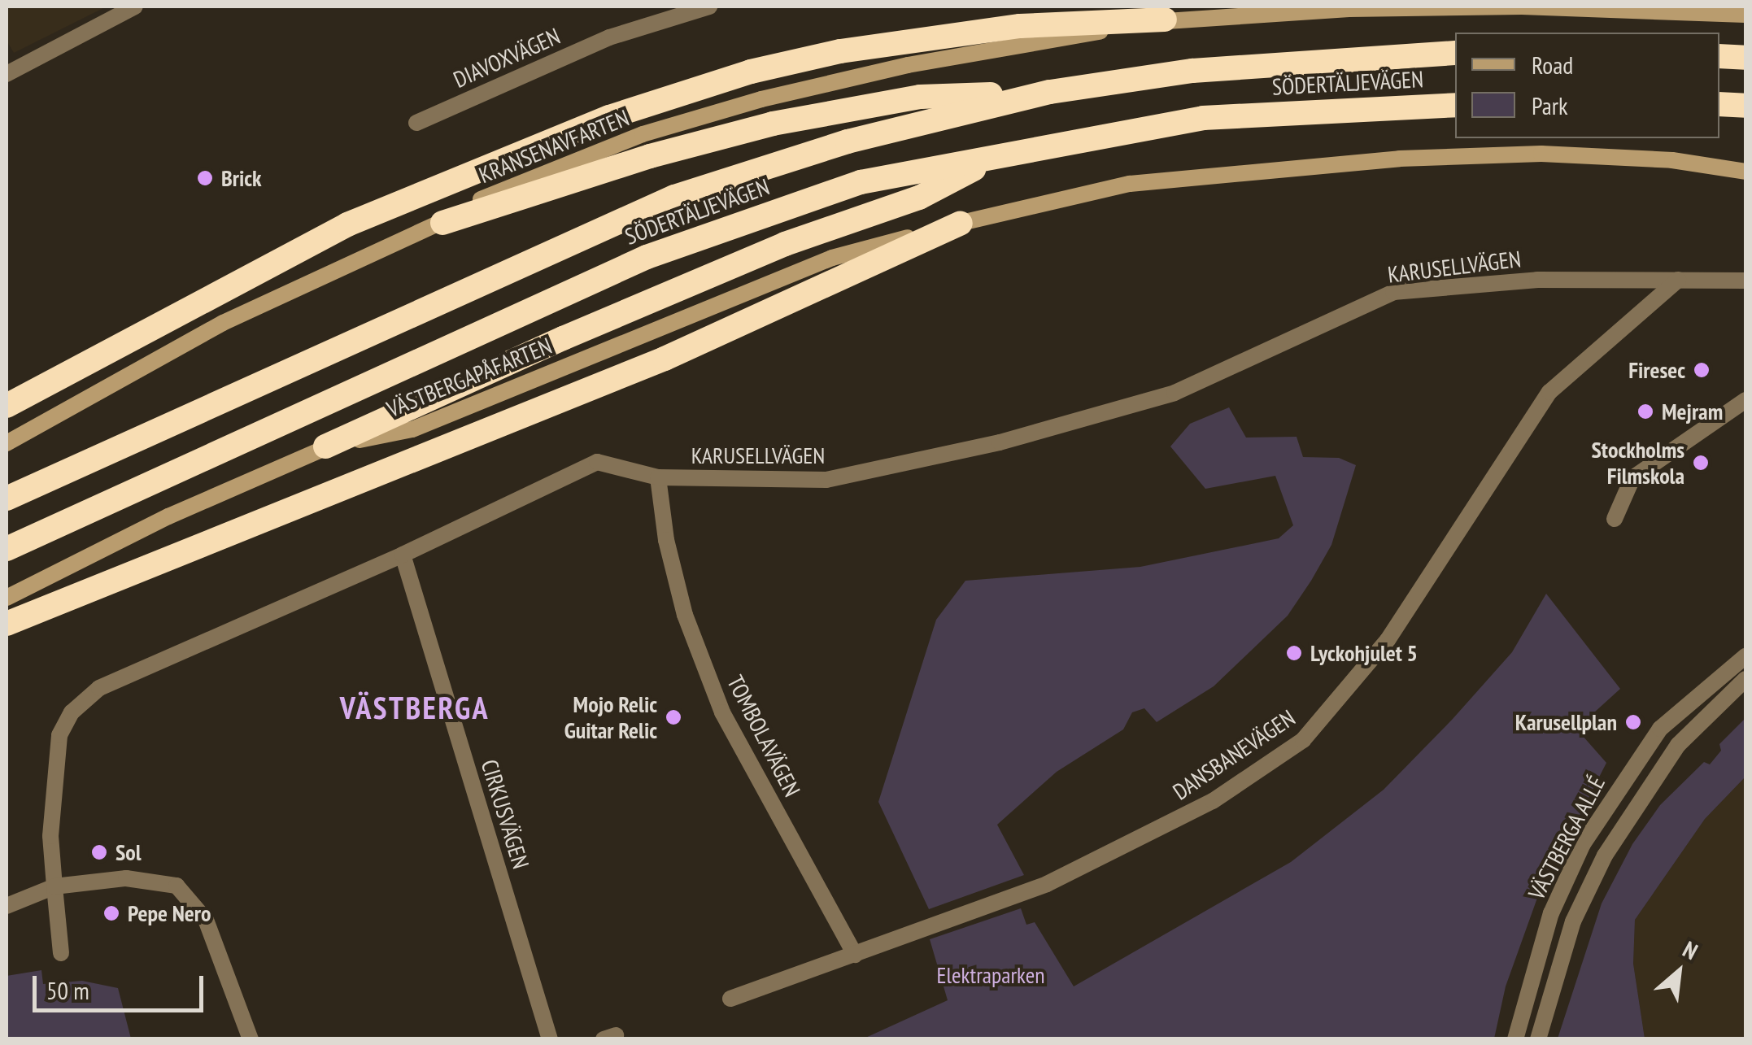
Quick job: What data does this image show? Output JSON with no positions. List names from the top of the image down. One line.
{"streets":{"highway":["SÖDERTÄLJEVÄGEN"],"main road":["KRANSENAVFARTEN","VÄSTBERGAPÅFARTEN"],"street":["DIAVOXVÄGEN","KARUSELLVÄGEN","TOMBOLAVÄGEN","DANSBANEVÄGEN","CIRKUSVÄGEN","VÄSTBERGA ALLÉ"]},"crossings":[["KARUSELLVÄGEN","TOMBOLAVÄGEN"],["KARUSELLVÄGEN","DANSBANEVÄGEN"],["KARUSELLVÄGEN","CIRKUSVÄGEN"],["TOMBOLAVÄGEN","DANSBANEVÄGEN"]],"districts":["VÄSTBERGA"],"parks":["Elektraparken"],"places":["Brick","Firesec","Mejram","Stockholms Filmskola","Lyckohjulet 5","Mojo Relic Guitar Relic","Karusellplan","Sol","Pepe Nero"],"legend":["Road","Park"],"scale_bar":"50 m","north":"top right"}
